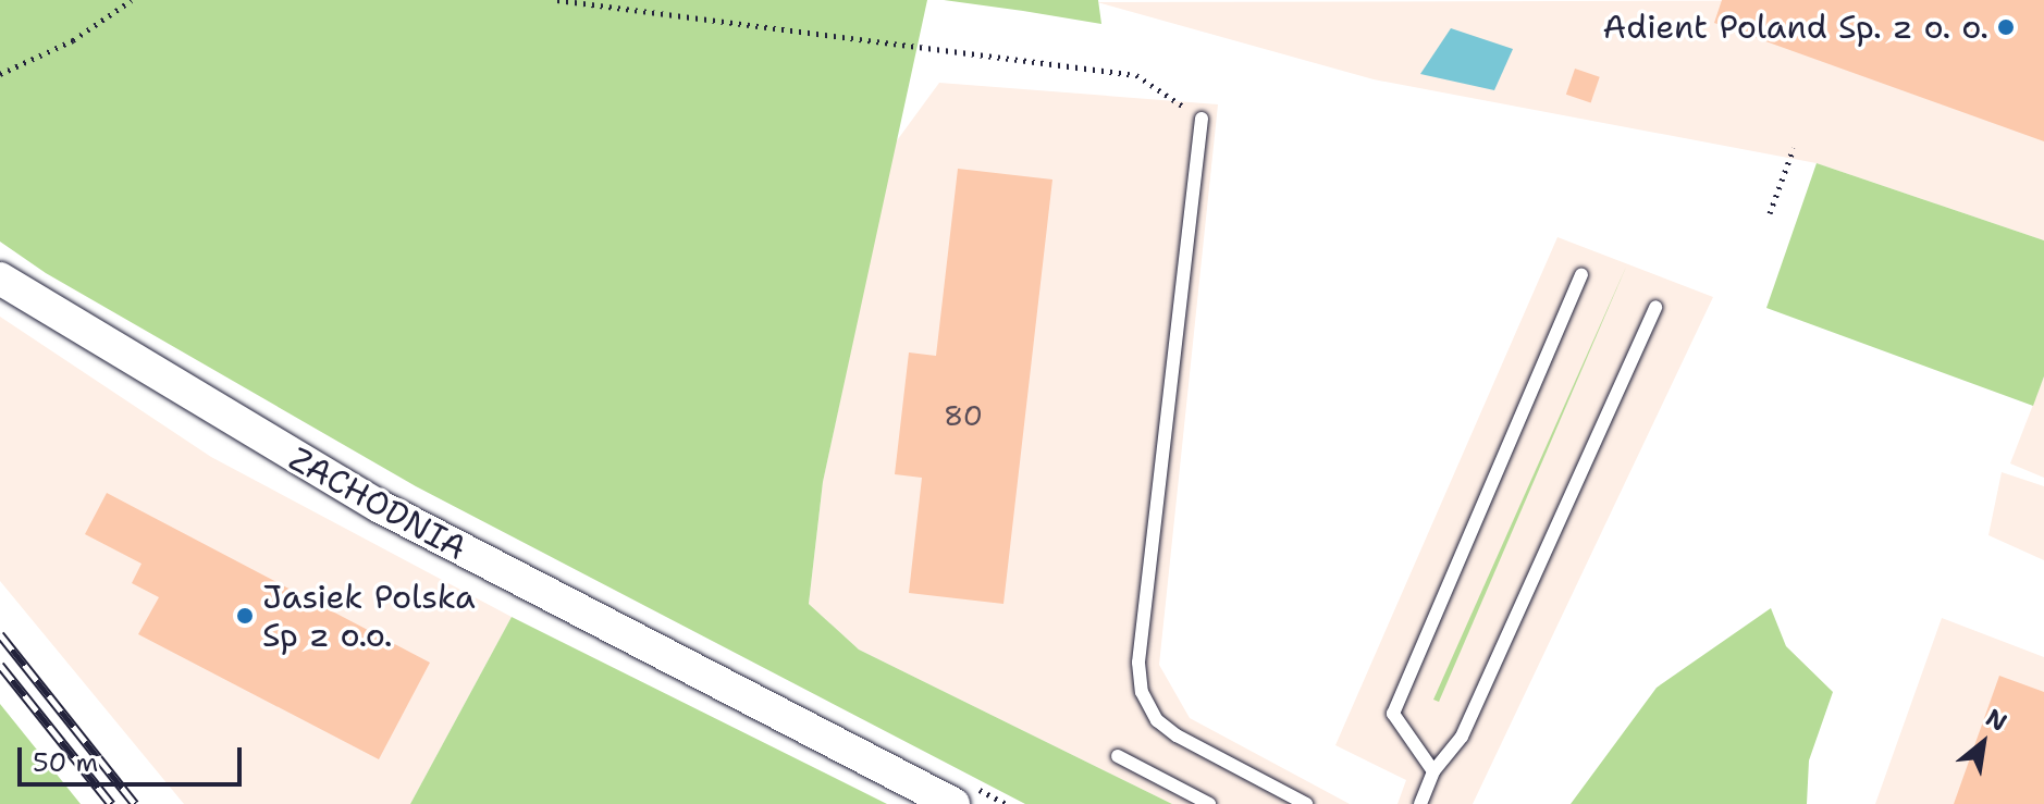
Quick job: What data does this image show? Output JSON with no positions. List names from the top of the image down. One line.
{"streets":{"street":["ZACHODNIA"]},"places":["Adient Poland Sp. z o. o.","Jasiek Polska Sp z o.o."],"house_numbers":["80"],"scale_bar":"50 m","north":"top right"}
